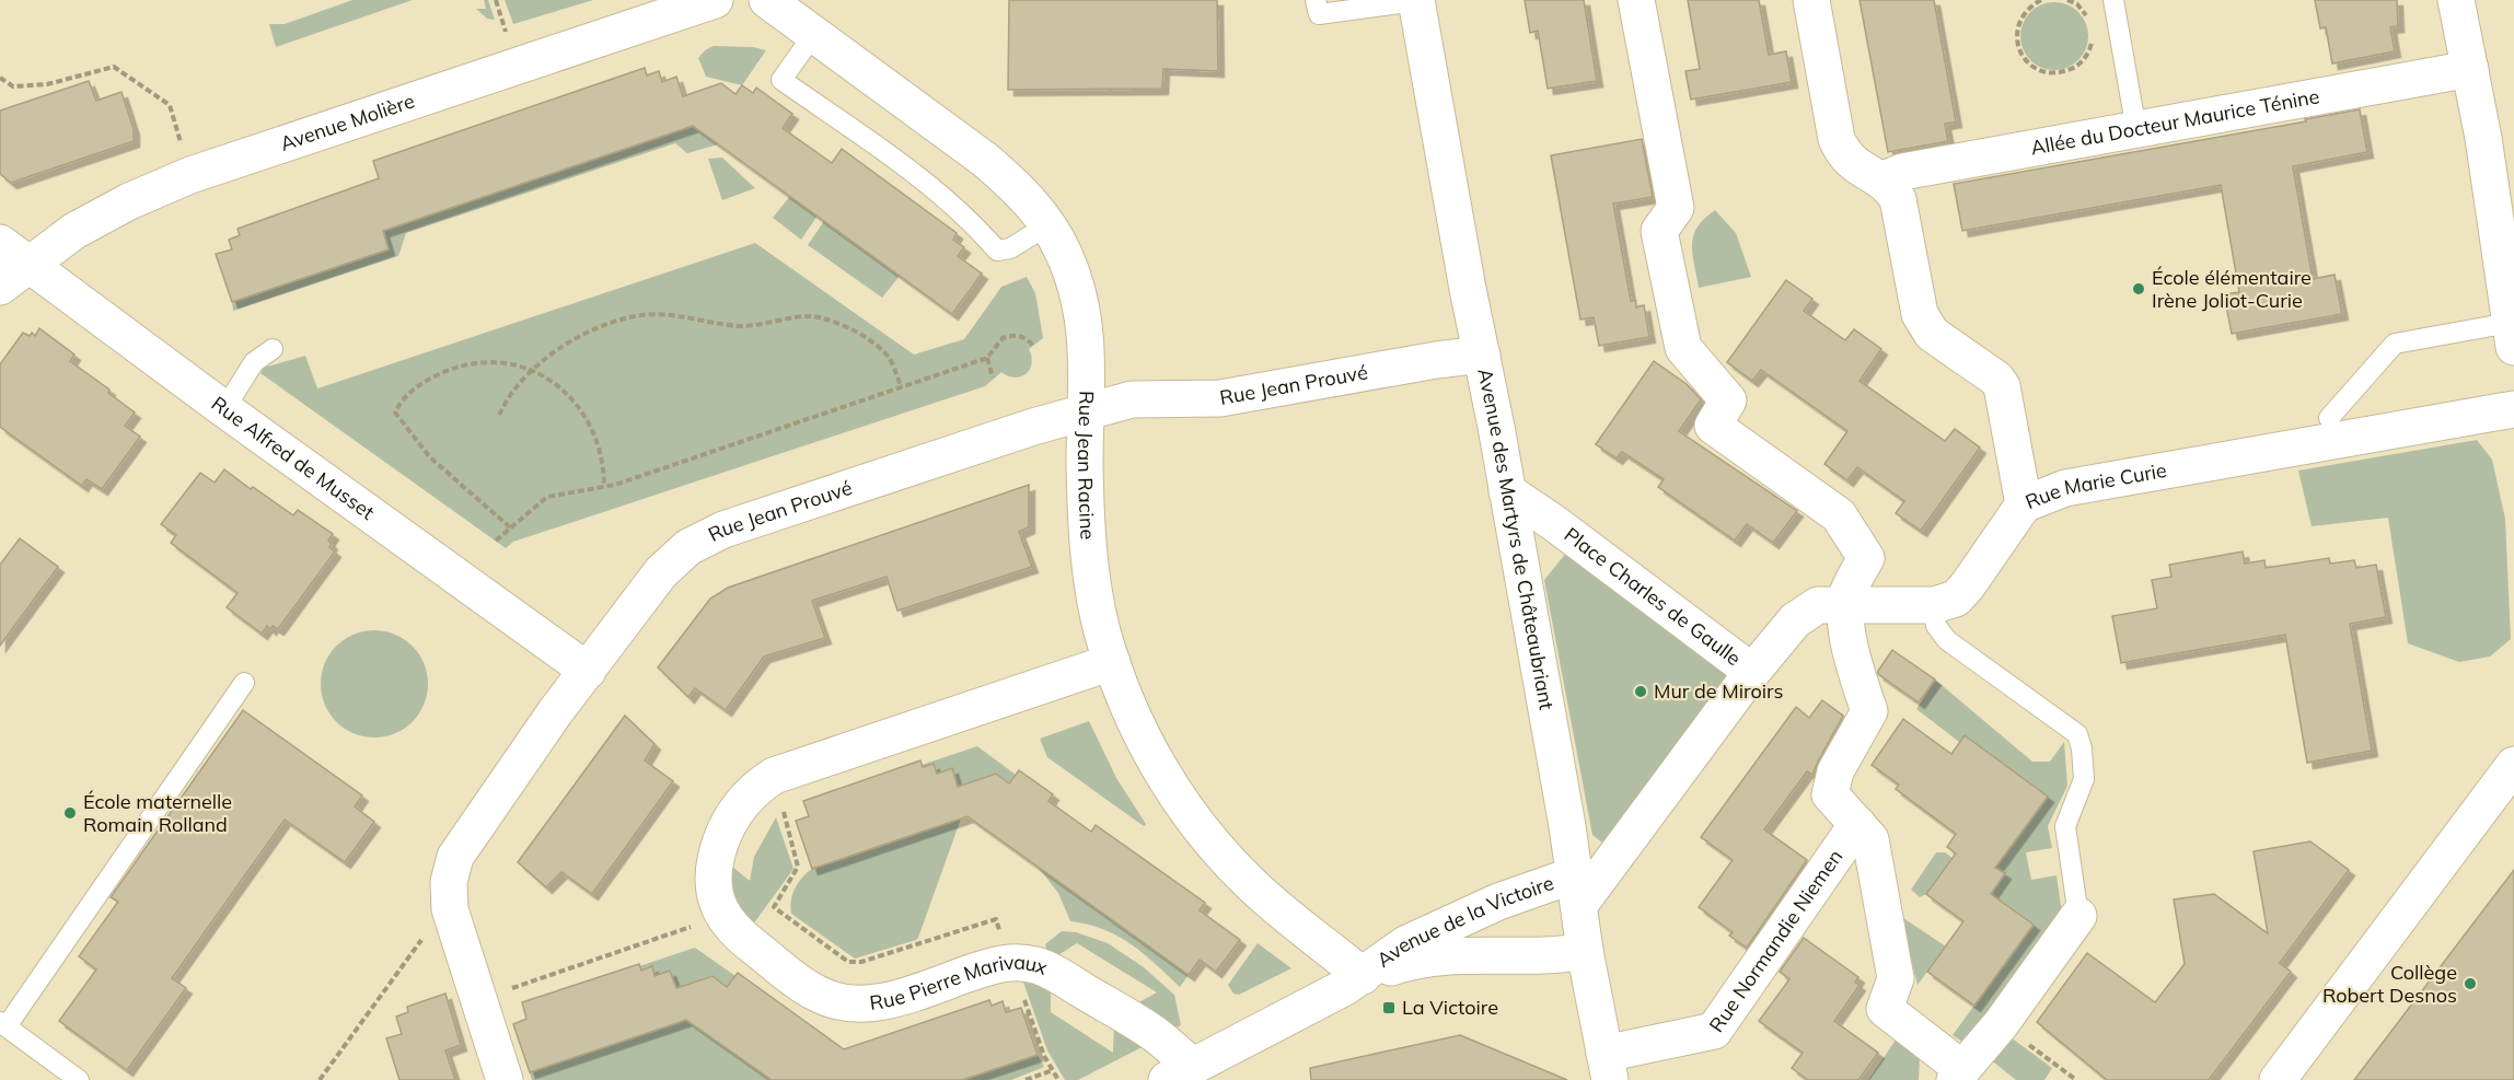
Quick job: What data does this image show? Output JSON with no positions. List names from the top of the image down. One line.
{"streets":{"street":["Avenue Molière","Allée du Docteur Maurice Ténine","Rue Jean Prouvé","Rue Alfred de Musset","Rue Jean Racine","Rue Marie Curie","Avenue des Martyrs de Châteaubriant","Place Charles de Gaulle","Avenue de la Victoire","Rue Normandie Niemen","Rue Pierre Marivaux"]},"crossings":[["Avenue Molière","Rue Alfred de Musset"],["Rue Jean Prouvé","Rue Alfred de Musset"],["Rue Jean Prouvé","Rue Jean Racine"],["Rue Jean Prouvé","Avenue des Martyrs de Châteaubriant"],["Rue Jean Racine","Avenue de la Victoire"],["Rue Jean Racine","Rue Pierre Marivaux"],["Rue Marie Curie","Place Charles de Gaulle"],["Rue Marie Curie","Rue Normandie Niemen"],["Avenue des Martyrs de Châteaubriant","Place Charles de Gaulle"],["Avenue des Martyrs de Châteaubriant","Avenue de la Victoire"],["Avenue des Martyrs de Châteaubriant","Rue Normandie Niemen"],["Place Charles de Gaulle","Avenue de la Victoire"],["Avenue de la Victoire","Rue Pierre Marivaux"]],"places":{"other":["École élémentaire Irène Joliot-Curie","Mur de Miroirs","École maternelle Romain Rolland","Collège Robert Desnos"],"transit":["La Victoire"]}}
